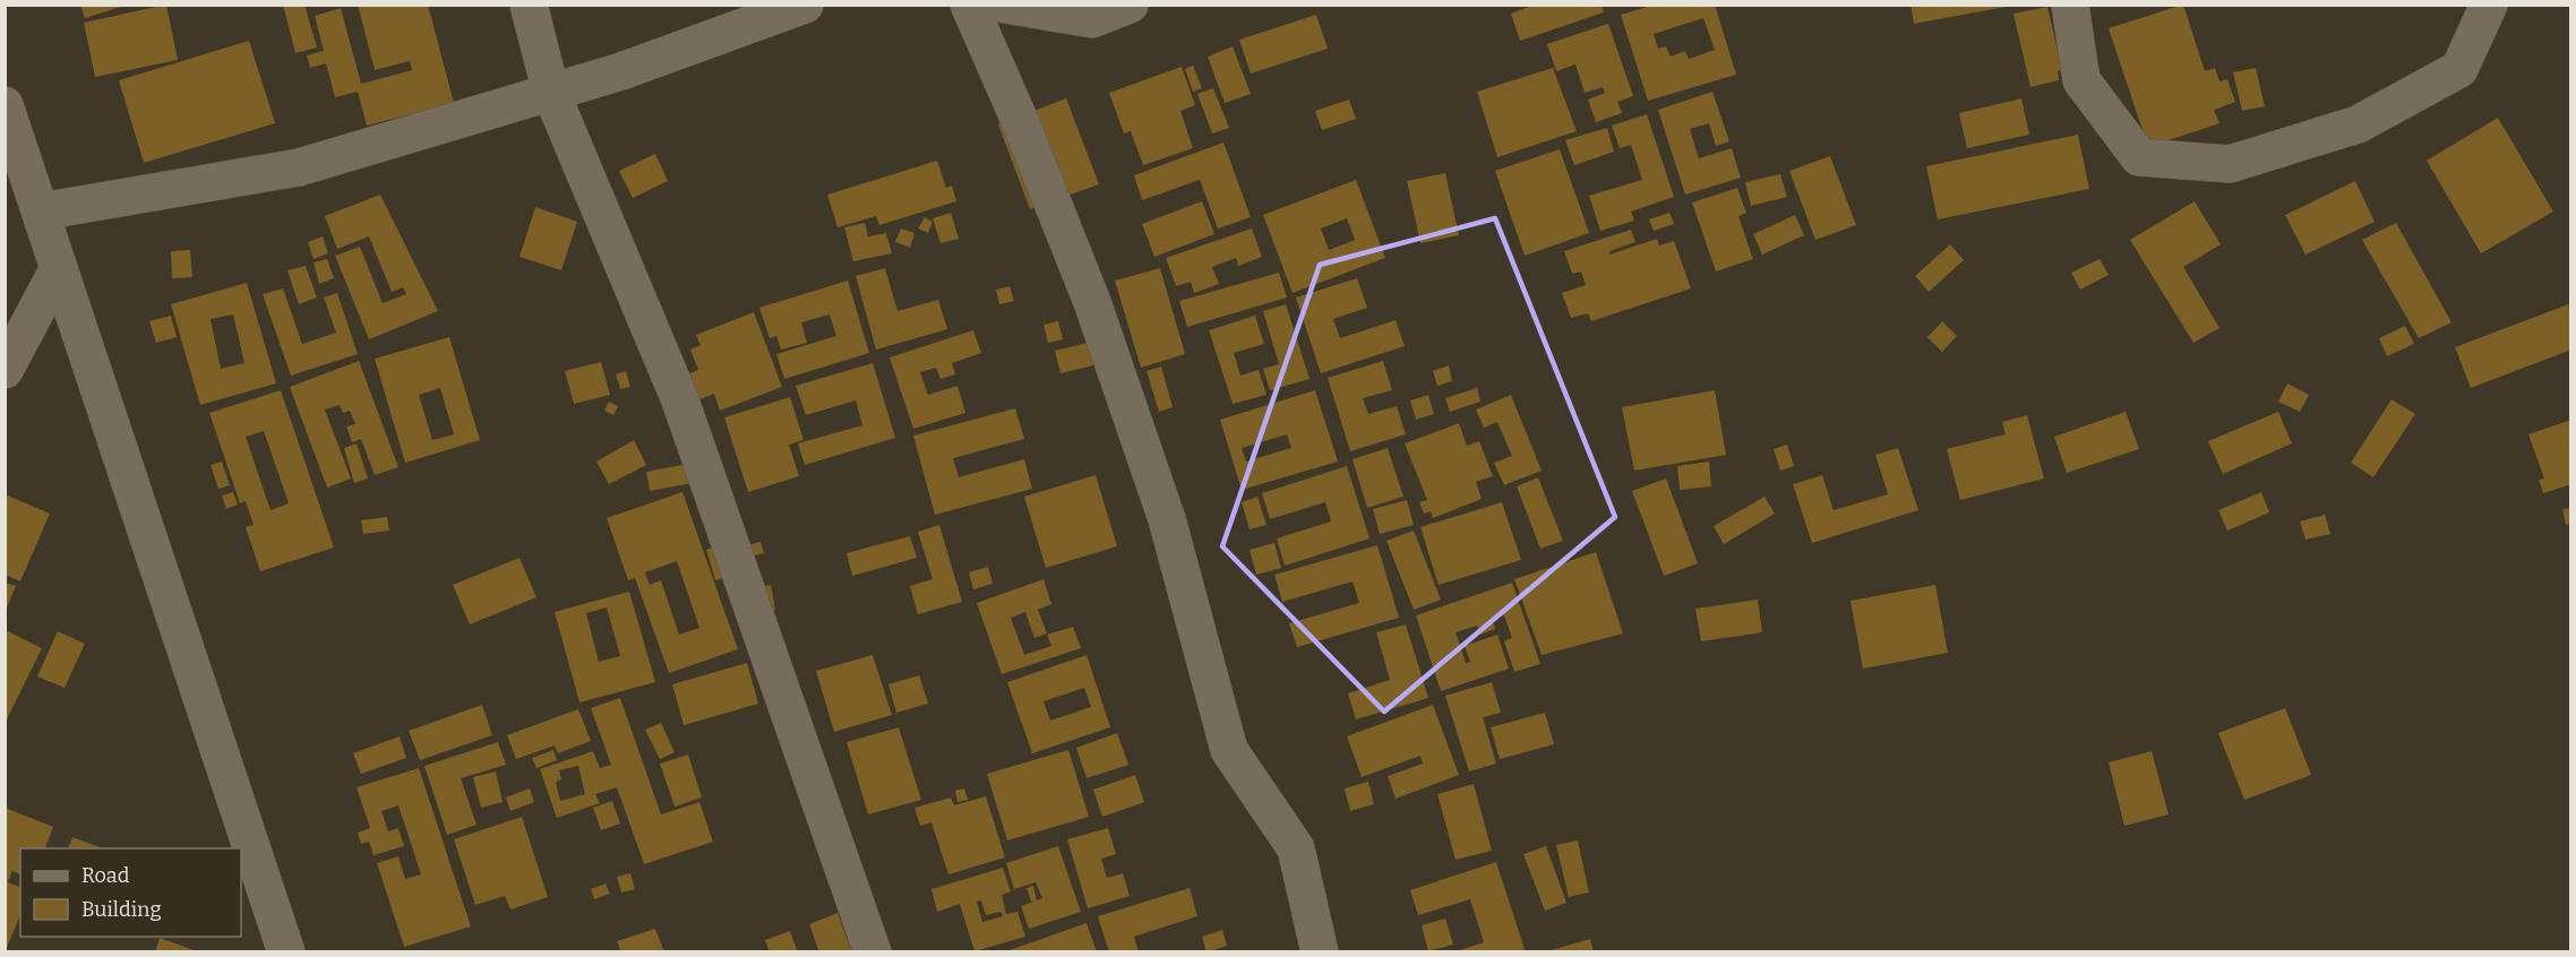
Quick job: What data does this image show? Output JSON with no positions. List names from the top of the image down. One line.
{"legend":["Road","Building"]}
